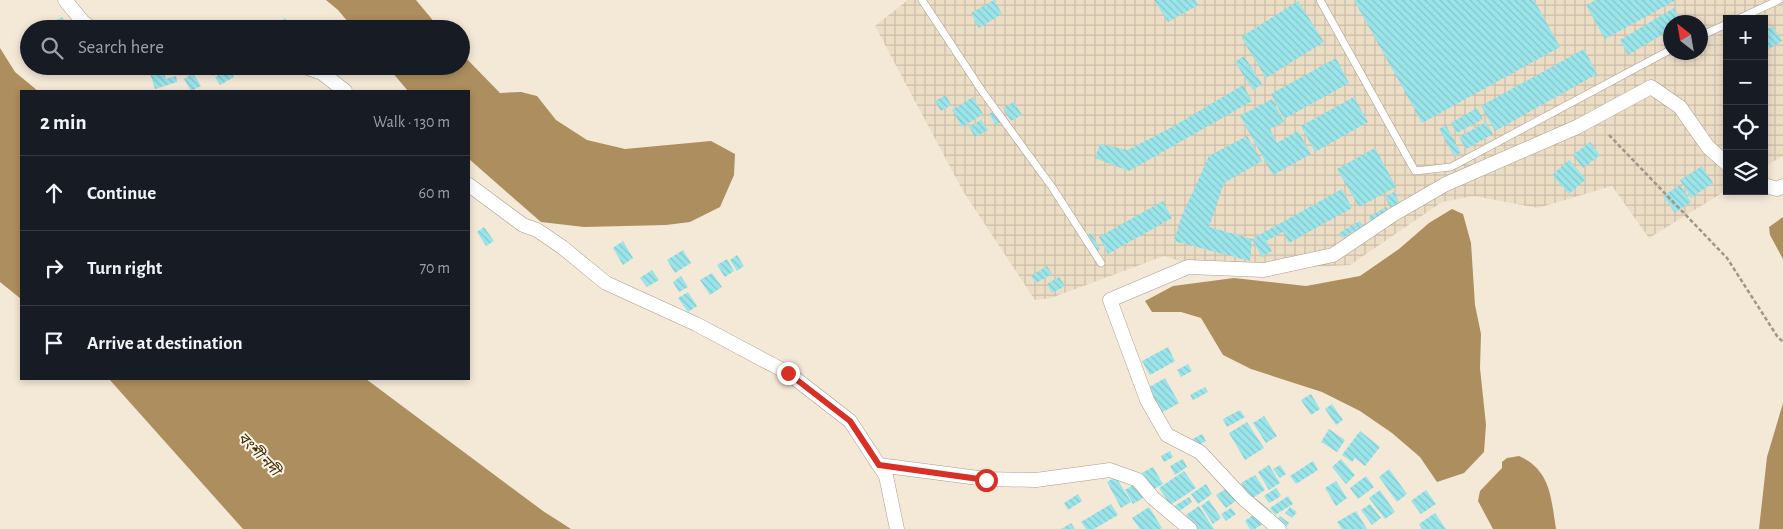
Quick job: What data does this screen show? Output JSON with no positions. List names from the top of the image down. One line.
{"water":["বংশী নদী"],"north":"top left","page":{"map_buttons":["+","−"],"search":"Search here","heading":["2 min","Walk · 130 m"],"list":[["Continue","60 m"],["Turn right","70 m"],"Arrive at destination"]}}
